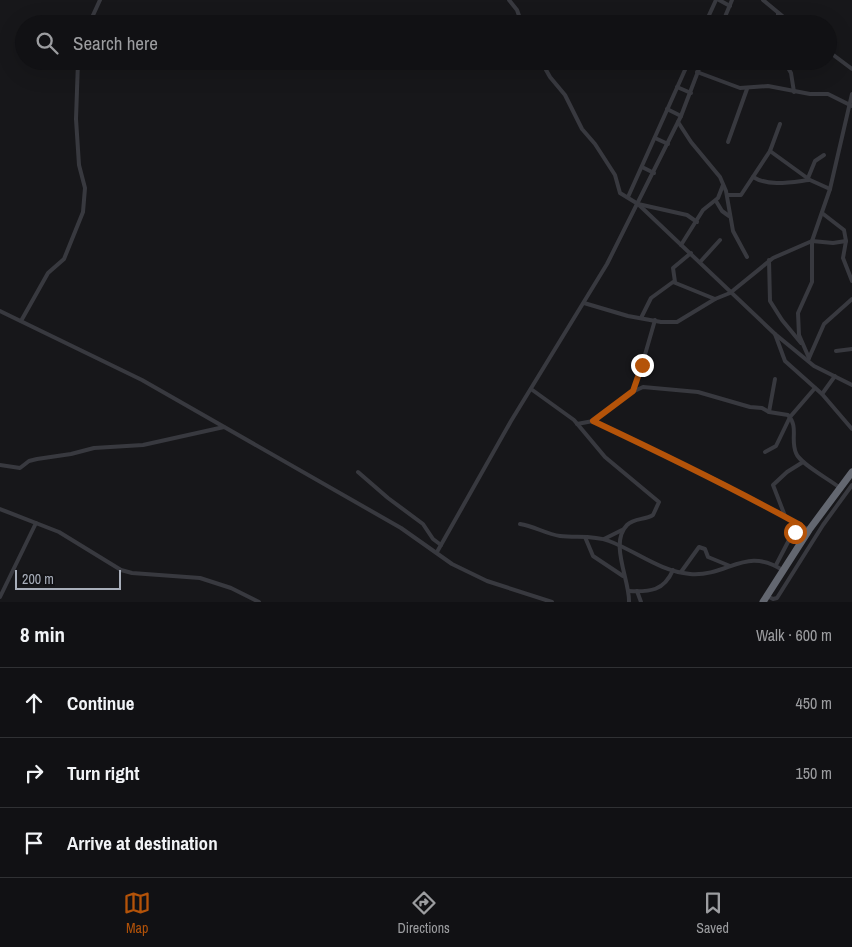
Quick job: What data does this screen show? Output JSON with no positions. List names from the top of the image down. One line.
{"scale_bar":"200 m","page":{"search":"Search here","scale":"200 m","heading":["8 min","Walk · 600 m"],"list":[["Continue","450 m"],["Turn right","150 m"],"Arrive at destination"],"nav":["Map","Directions","Saved"]}}
